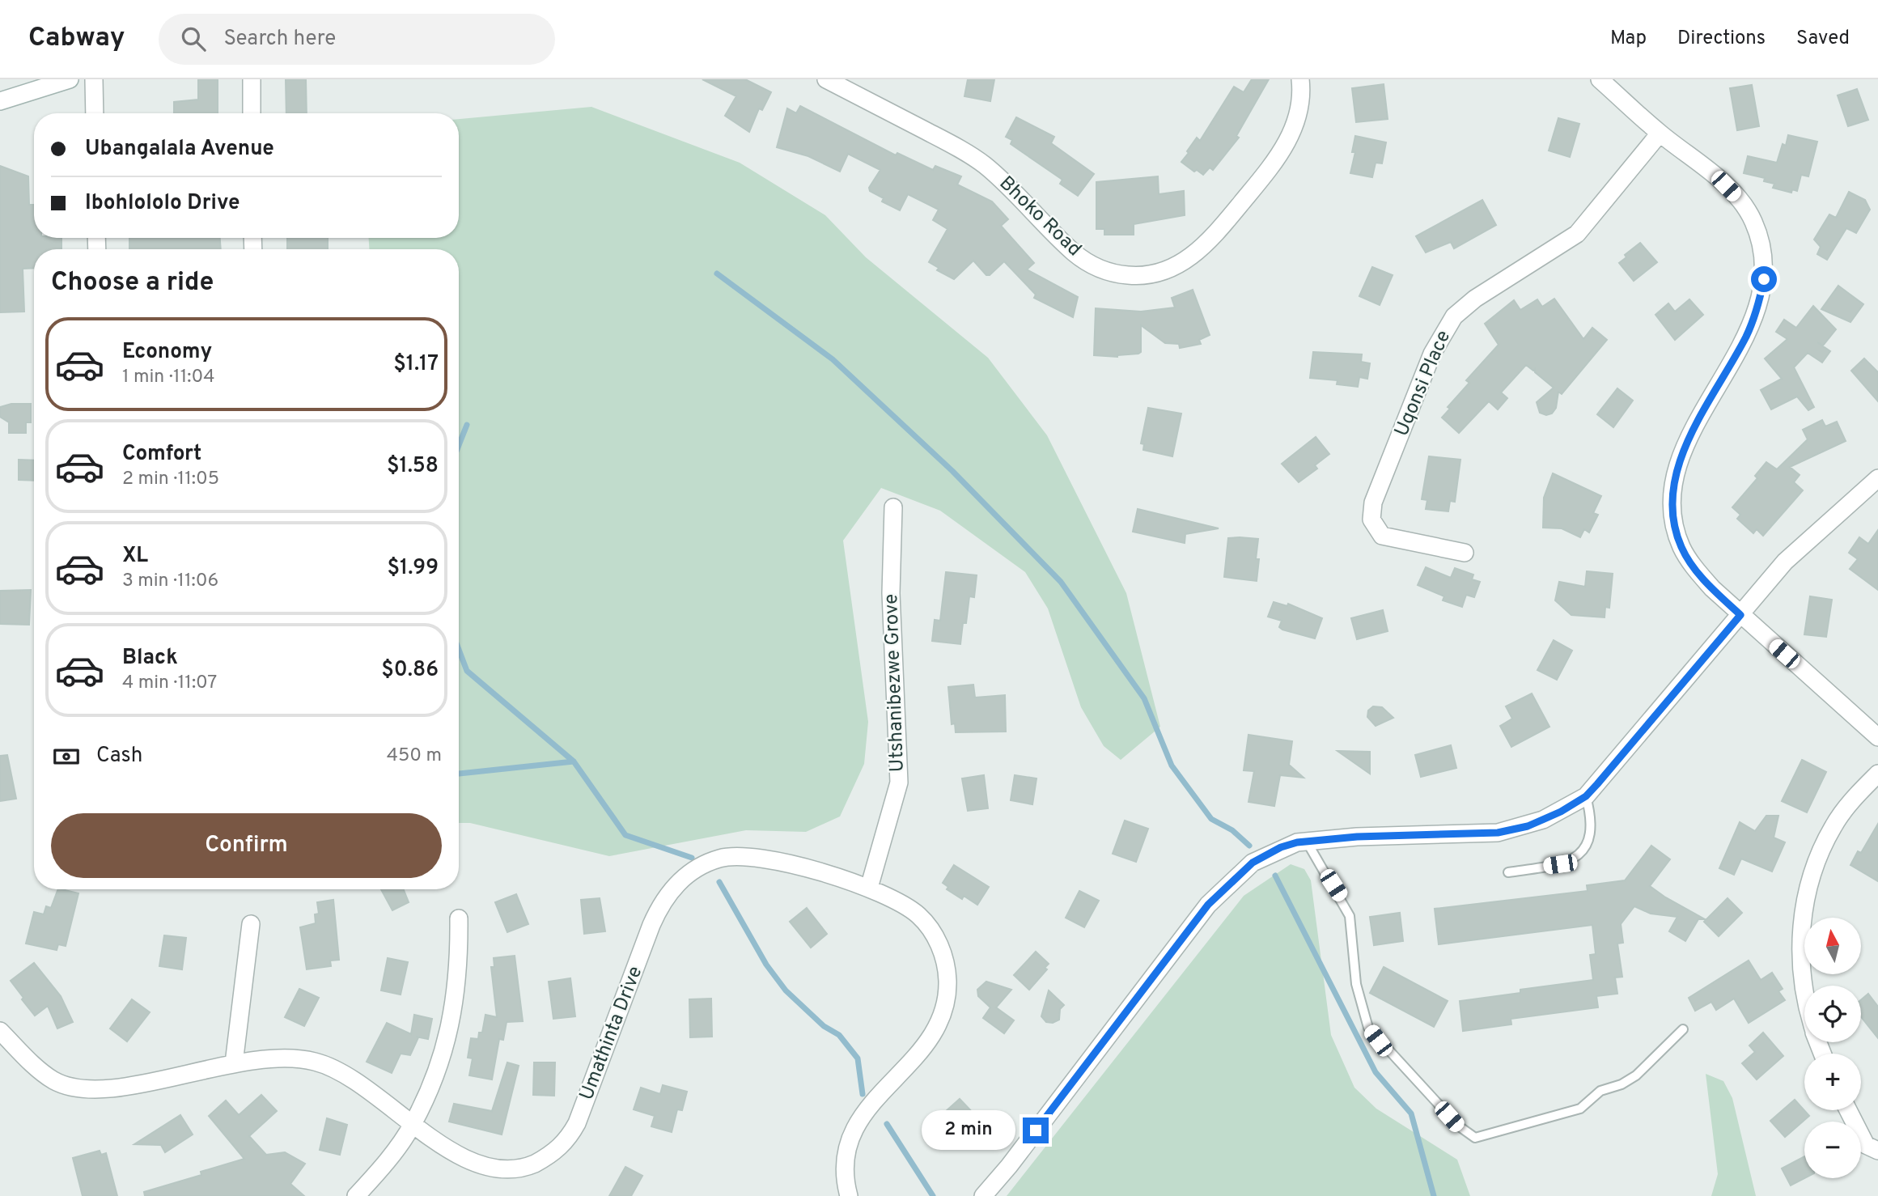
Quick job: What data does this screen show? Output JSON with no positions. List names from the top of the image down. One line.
{"streets":{"street":["Bhoko Road","Uqonsi Place","Utshanibezwe Grove","Umathinta Drive"]},"crossings":[["Utshanibezwe Grove","Umathinta Drive"]],"north":"top","page":{"header":"Cabway","search":"Search here","nav":["Map","Directions","Saved"],"banner":["Ubangalala Avenue","Ibohlololo Drive"],"heading":"Choose a ride","list":[{"name":"Economy","note":"1 min · 11:04","value":"$1.17"},{"name":"Comfort","note":"2 min · 11:05","value":"$1.58"},{"name":"XL","note":"3 min · 11:06","value":"$1.99"},{"name":"Black","note":"4 min · 11:07","value":"$0.86"}],"pay":["Cash","450 m"],"buttons":"Confirm","map_buttons":["+","−"],"bubble":"2 min"}}
